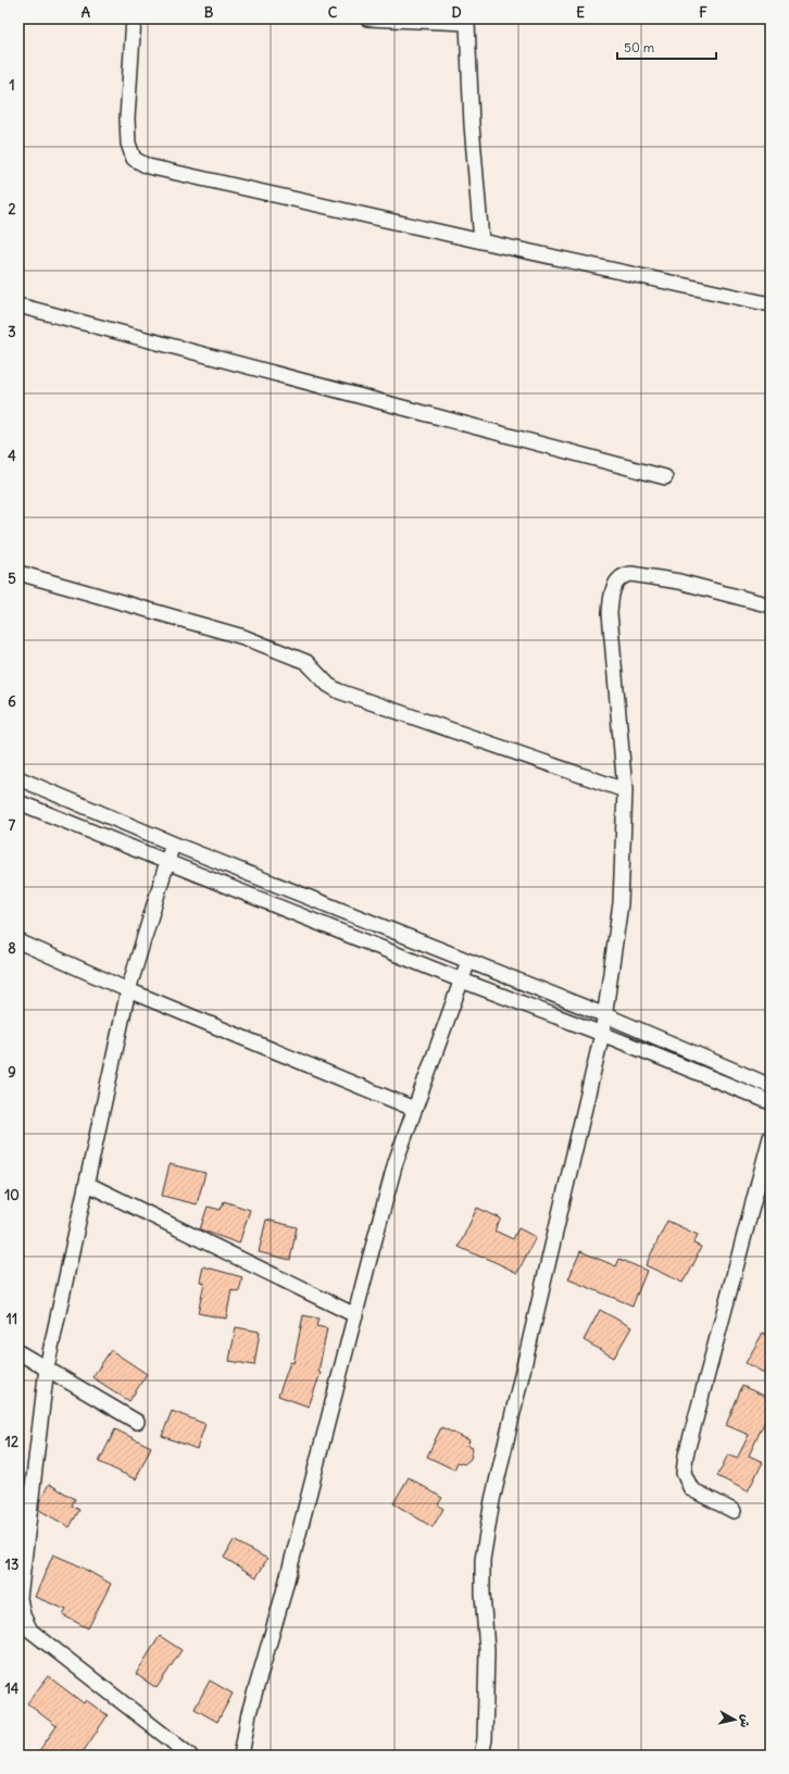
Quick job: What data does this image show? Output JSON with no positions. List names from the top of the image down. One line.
{"scale_bar":"50 m","north":"right","grid":{"columns":["A","B","C","D","E","F"],"rows":["1","2","3","4","5","6","7","8","9","10","11","12","13","14"]}}
